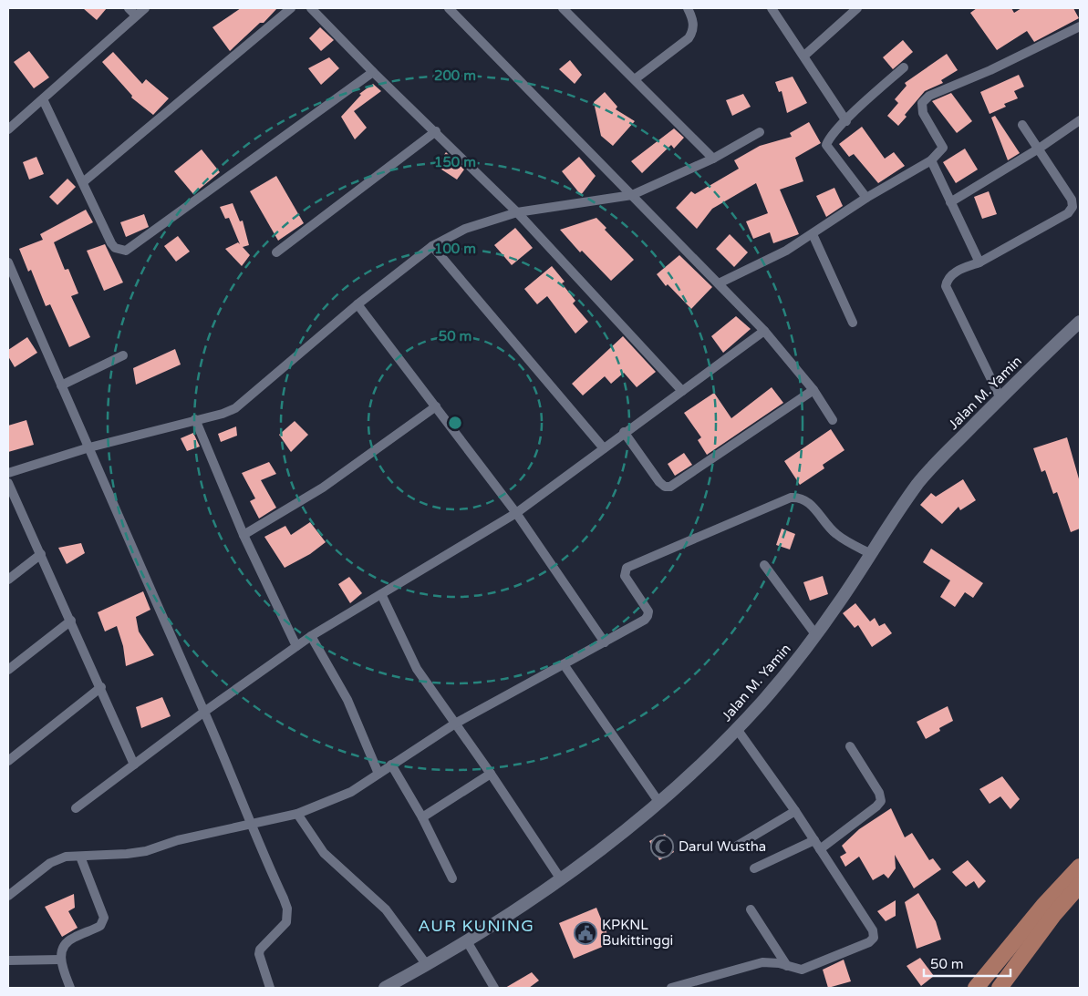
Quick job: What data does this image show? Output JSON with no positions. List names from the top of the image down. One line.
{"streets":{"street":["Jalan M. Yamin"]},"districts":["AUR KUNING"],"places":{"mosque":["Darul Wustha"],"public building":["KPKNL Bukittinggi"]},"scale_bar":"50 m","rings":["200 m","150 m","100 m","50 m"]}
